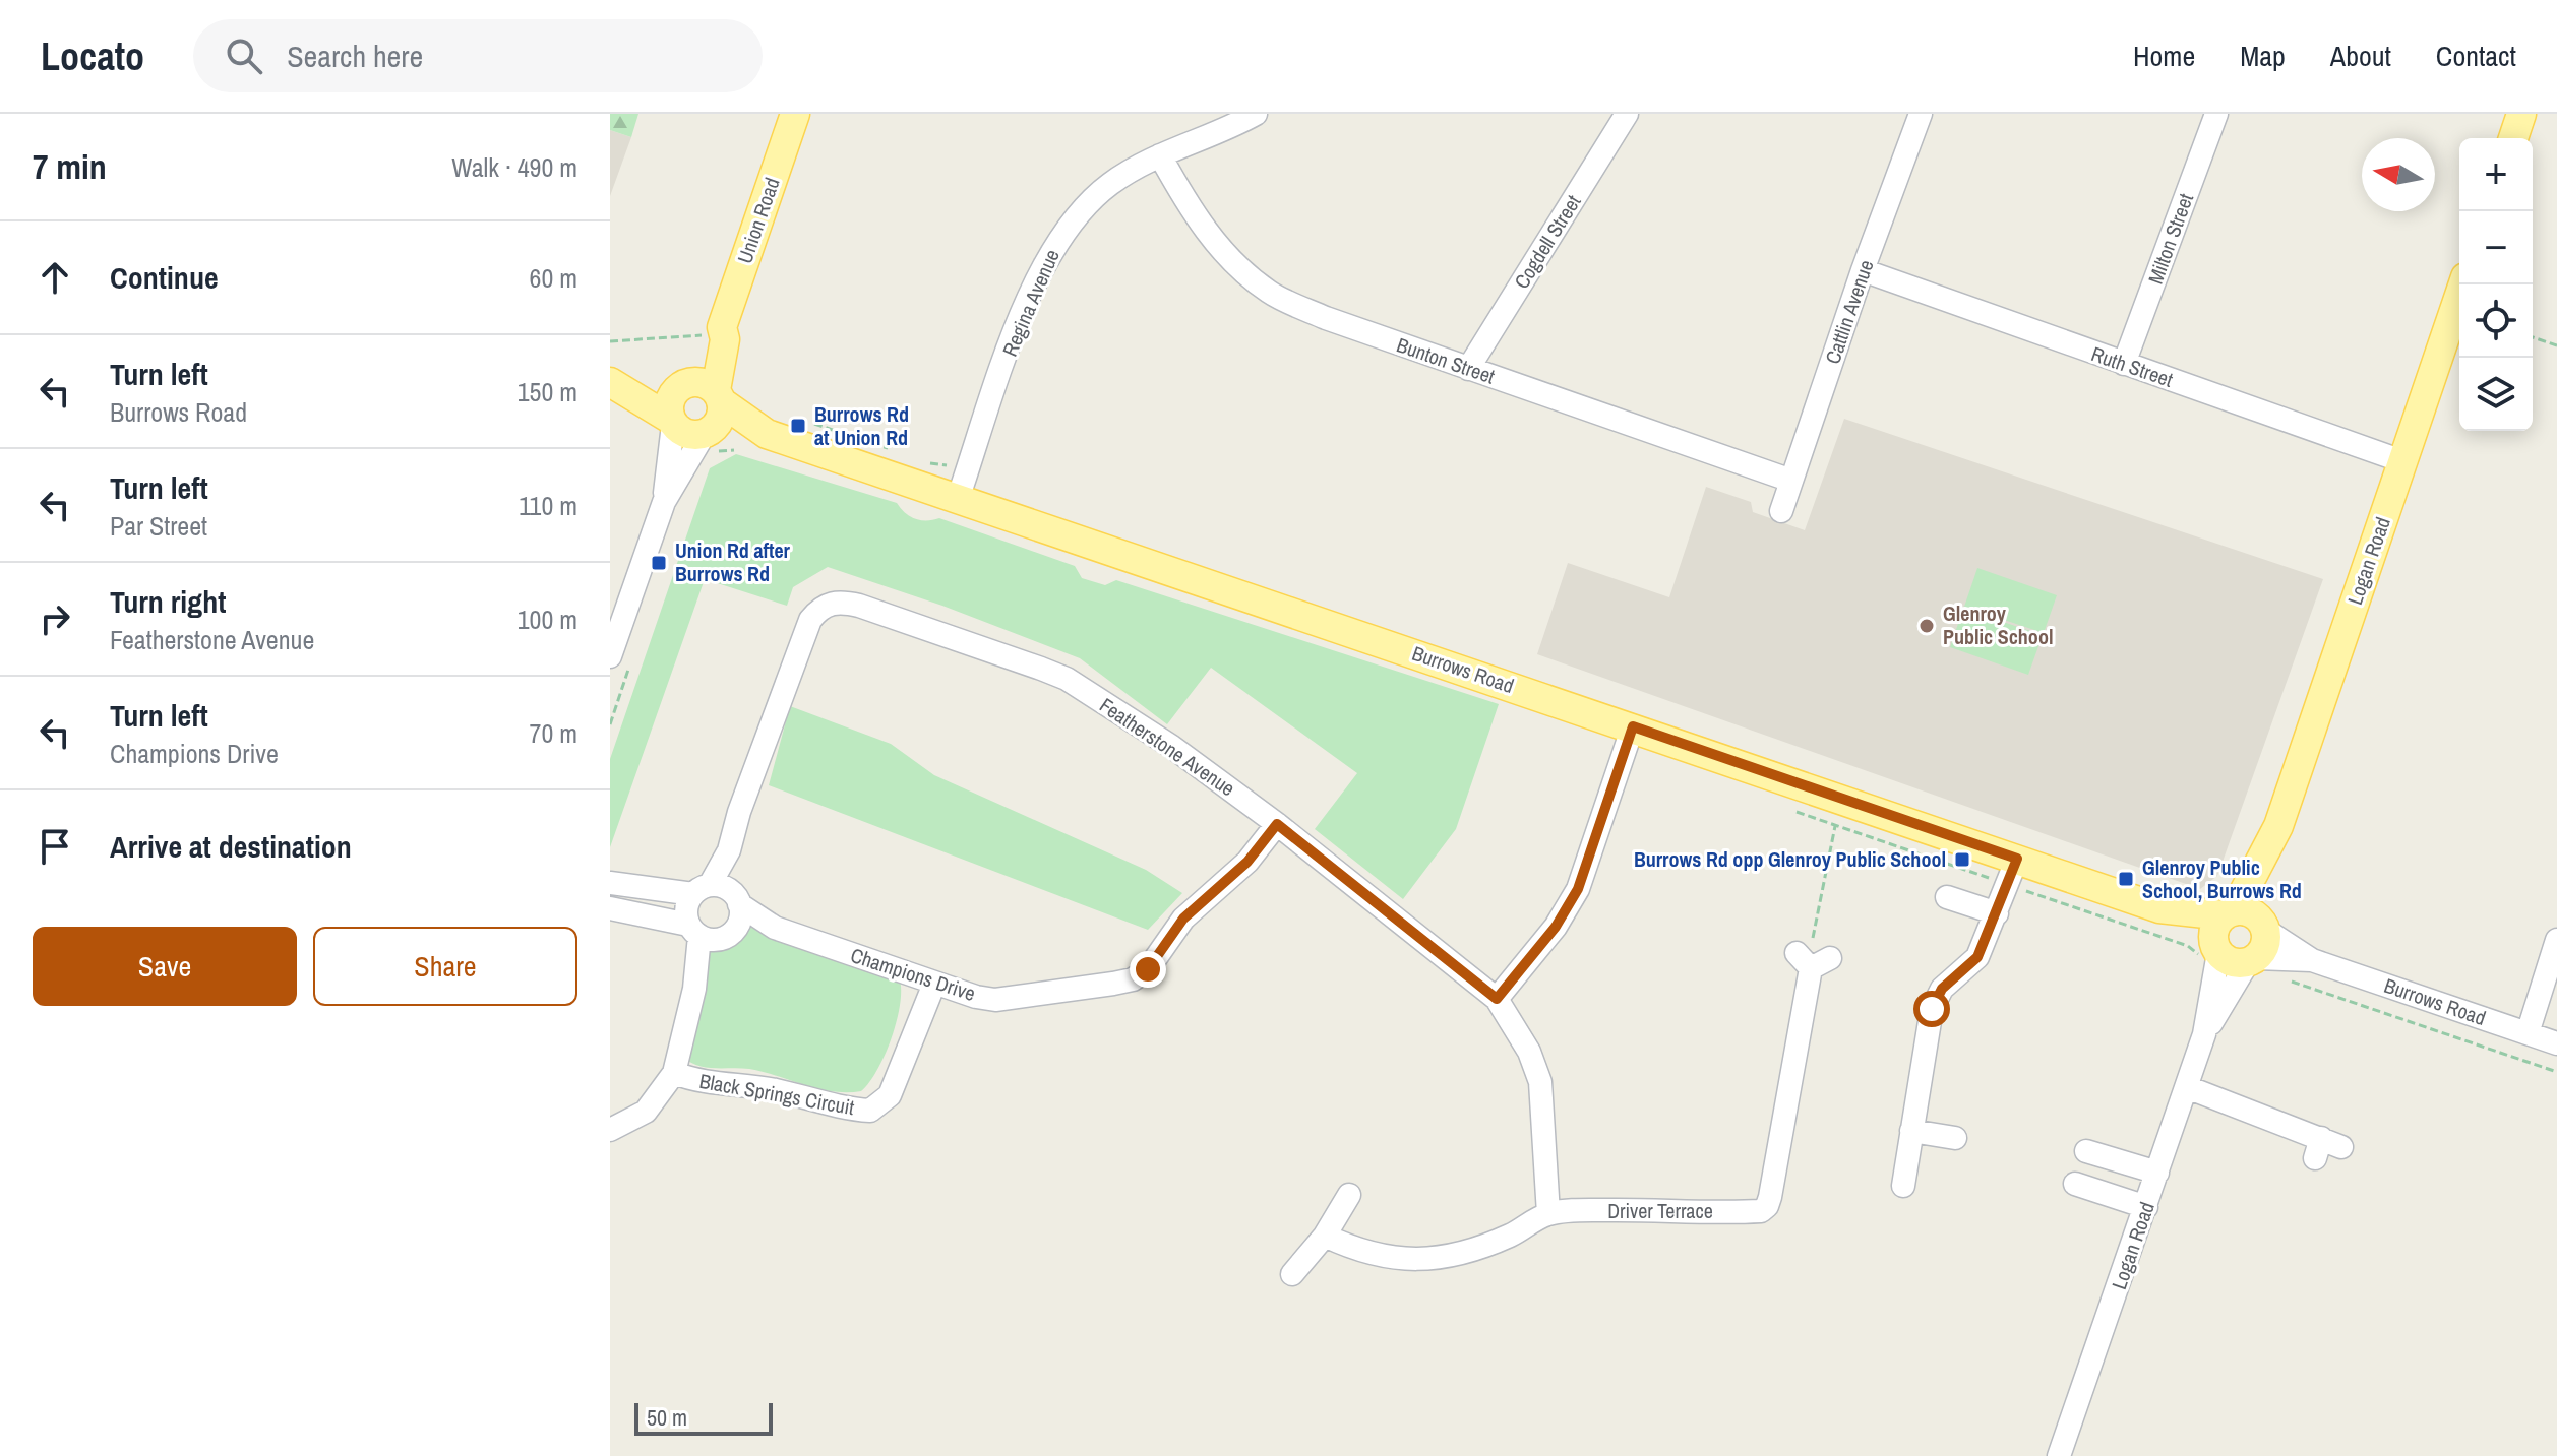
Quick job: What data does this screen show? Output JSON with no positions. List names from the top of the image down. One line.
{"streets":{"main road":["Union Road","Logan Road","Burrows Road"],"street":["Milton Street","Cogdell Street","Regina Avenue","Cattlin Avenue","Bunton Street","Ruth Street","Featherstone Avenue","Champions Drive","Black Springs Circuit","Driver Terrace"]},"crossings":[["Union Road","Burrows Road"],["Milton Street","Ruth Street"],["Cogdell Street","Bunton Street"],["Regina Avenue","Bunton Street"],["Regina Avenue","Burrows Road"],["Cattlin Avenue","Bunton Street"],["Cattlin Avenue","Ruth Street"],["Ruth Street","Logan Road"],["Logan Road","Burrows Road"],["Featherstone Avenue","Champions Drive"],["Featherstone Avenue","Black Springs Circuit"],["Featherstone Avenue","Driver Terrace"],["Champions Drive","Black Springs Circuit"]],"places":{"transit":["Burrows Rd at Union Rd","Union Rd after Burrows Rd","Burrows Rd opp Glenroy Public School","Glenroy Public School, Burrows Rd"],"other":["Glenroy Public School"]},"scale_bar":"50 m","north":"left","page":{"header":"Locato","search":"Search here","nav":["Home","Map","About","Contact"],"heading":["7 min","Walk · 490 m"],"map_buttons":["+","−"],"list":[["Continue","60 m"],["Turn left","Burrows Road","150 m"],["Turn left","Par Street","110 m"],["Turn right","Featherstone Avenue","100 m"],["Turn left","Champions Drive","70 m"],"Arrive at destination"],"buttons":["Save","Share"],"scale":"50 m"}}
